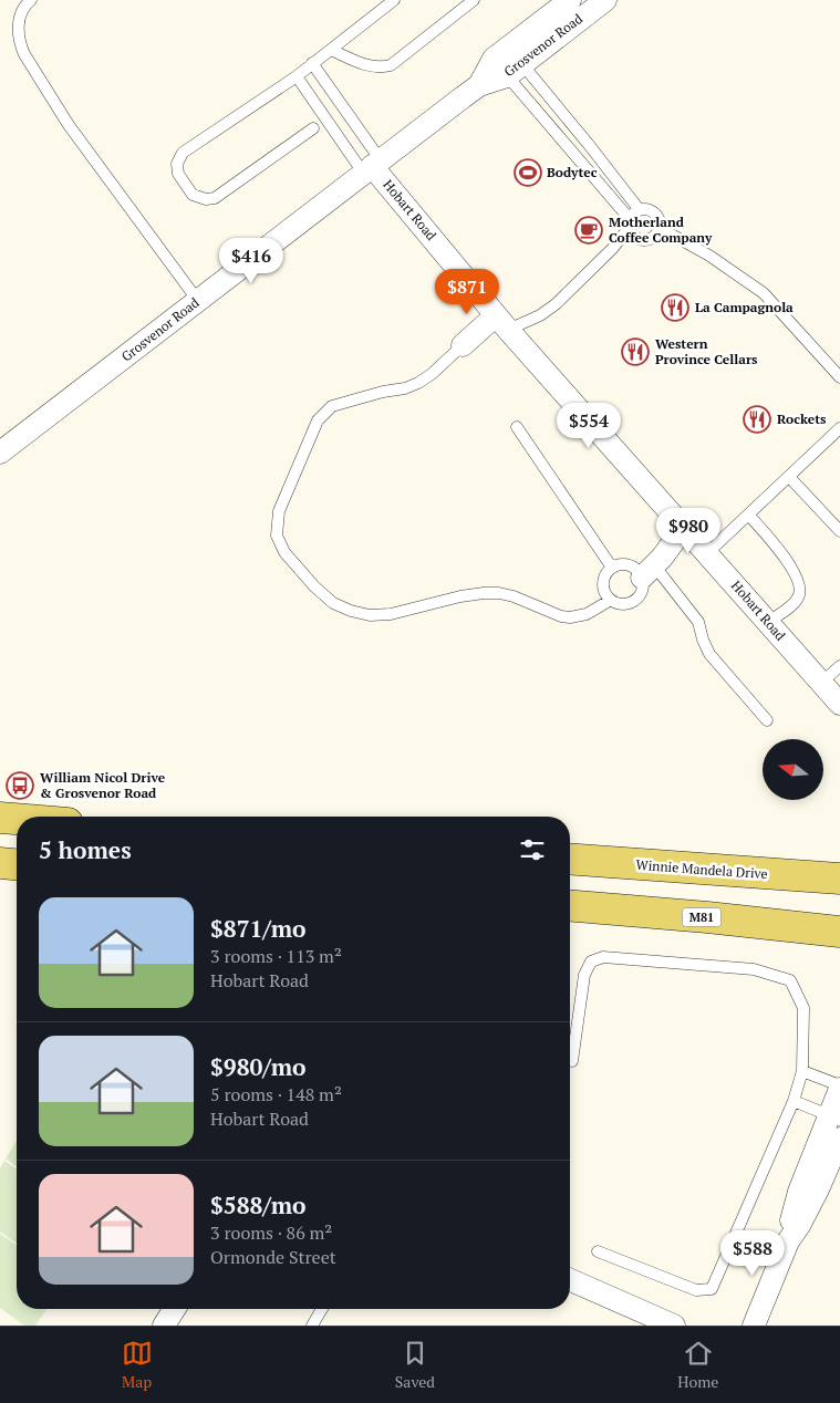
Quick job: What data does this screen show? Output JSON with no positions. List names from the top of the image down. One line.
{"streets":{"main road":["Winnie Mandela Drive","M81"],"street":["Grosvenor Road","Hobart Road"]},"crossings":[["Grosvenor Road","Hobart Road"]],"places":{"sports":["Bodytec"],"cafe":["Motherland Coffee Company"],"restaurant":["La Campagnola","Western Province Cellars","Rockets"],"bus stop":["William Nicol Drive & Grosvenor Road"]},"north":"left","page":{"price":["$416","$871","$554","$980","$588"],"heading":"5 homes","list":[{"name":"$871/mo","note":"3 rooms · 113 m² · Hobart Road"},{"name":"$980/mo","note":"5 rooms · 148 m² · Hobart Road"},{"name":"$588/mo","note":"3 rooms · 86 m² · Ormonde Street"}],"tabs":["Map","Saved","Home"]}}
